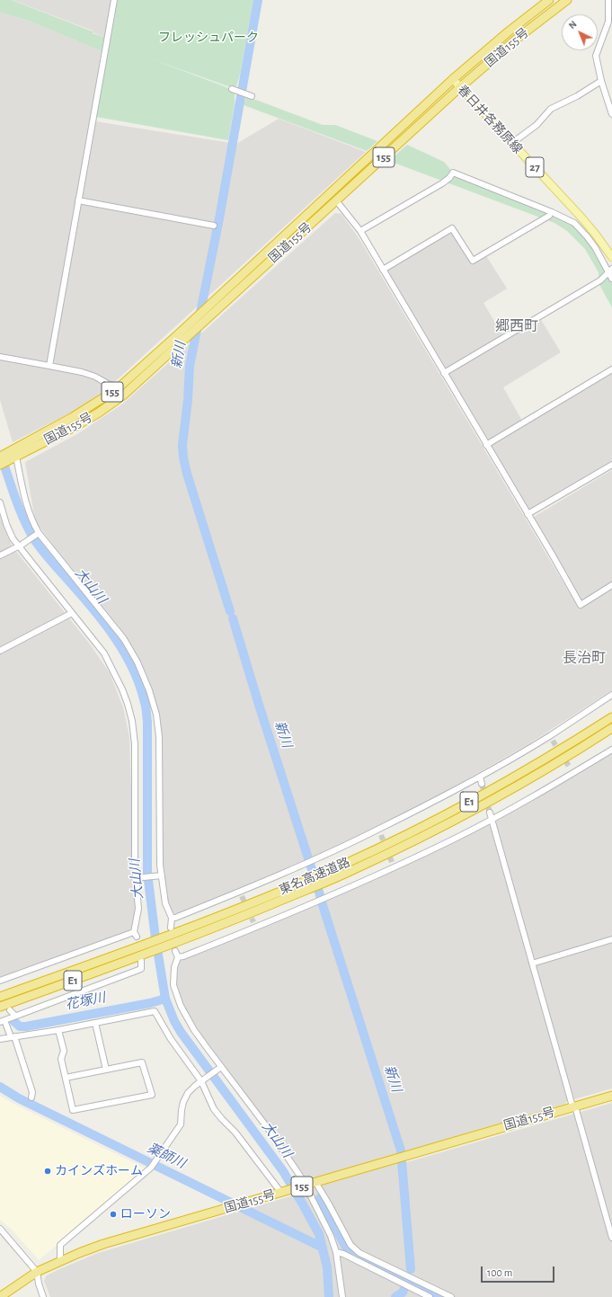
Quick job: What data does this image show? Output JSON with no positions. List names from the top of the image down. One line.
{"streets":{"highway":["国道155号","155","E1","東名高速道路"],"main road":["春日井各務原線","27"]},"crossings":[["国道155号","春日井各務原線"]],"districts":["郷西町","長治町"],"water":["新川","大山川","花塚川","薬師川"],"parks":["フレッシュパーク"],"places":["カインズホーム","ローソン"],"scale_bar":"100 m","north":"top left"}
